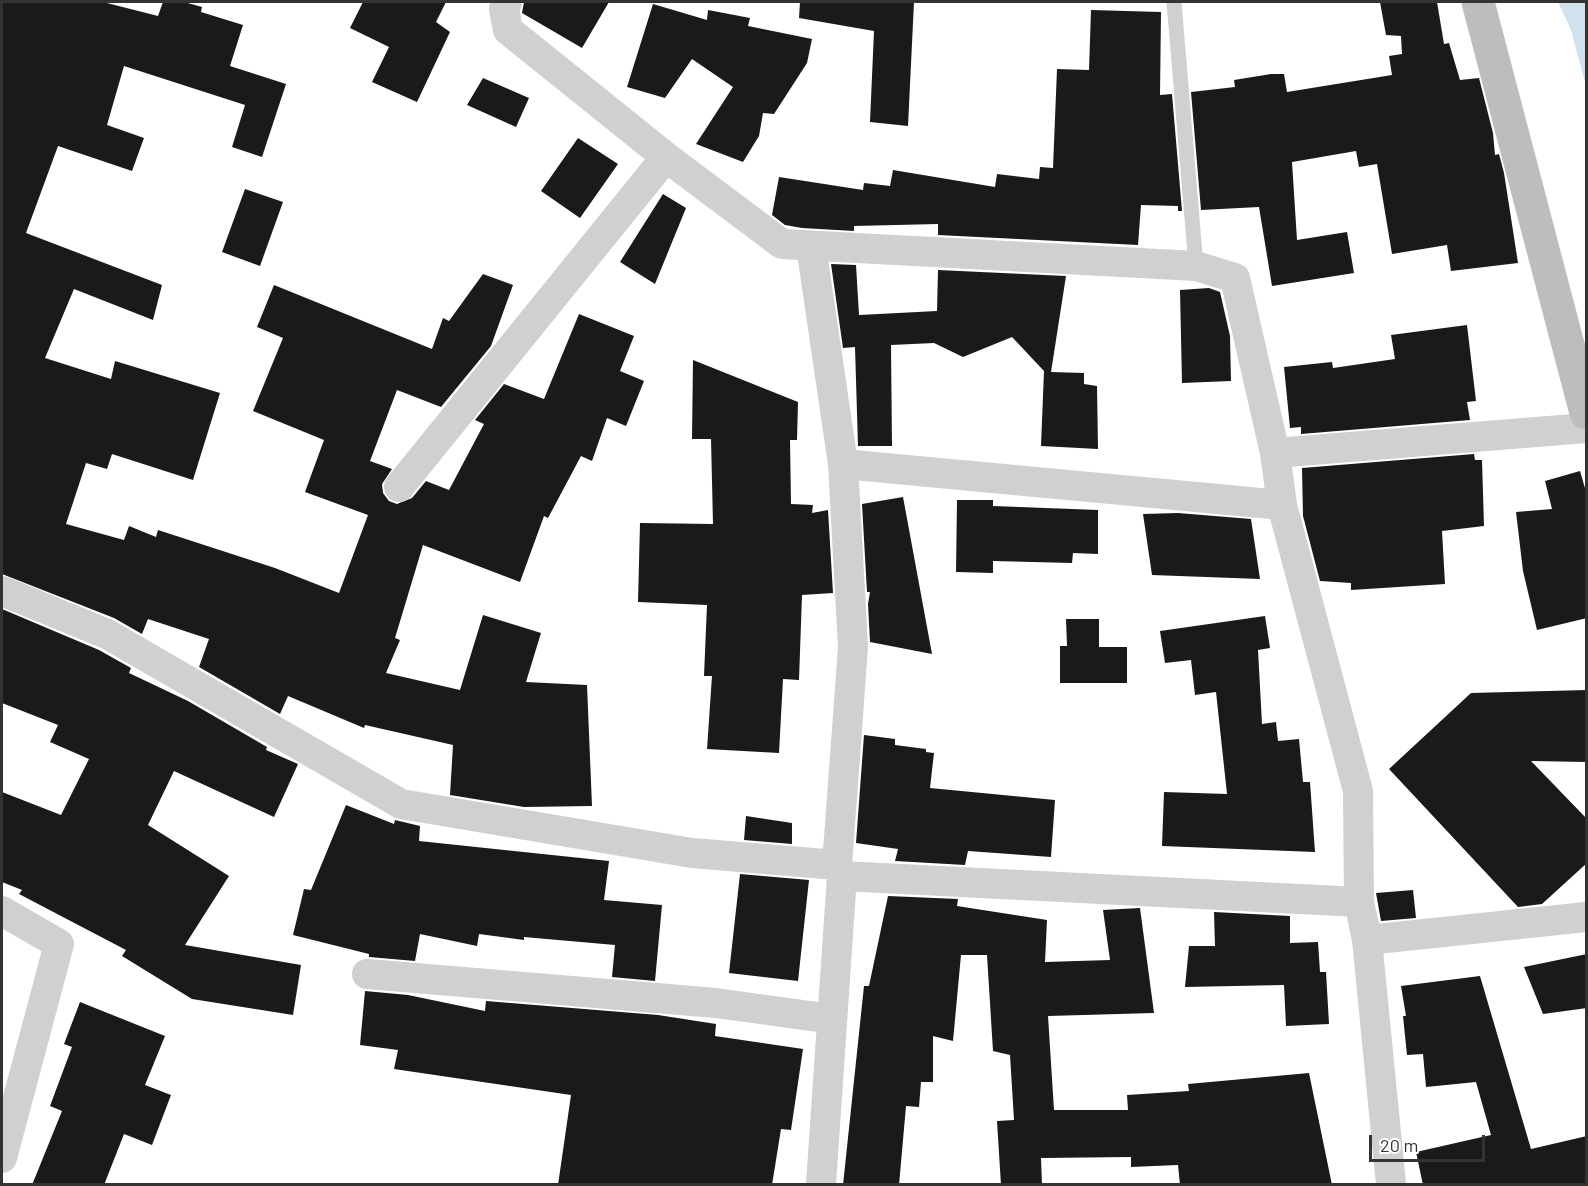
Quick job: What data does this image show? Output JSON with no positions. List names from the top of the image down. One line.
{"scale_bar":"20 m"}
